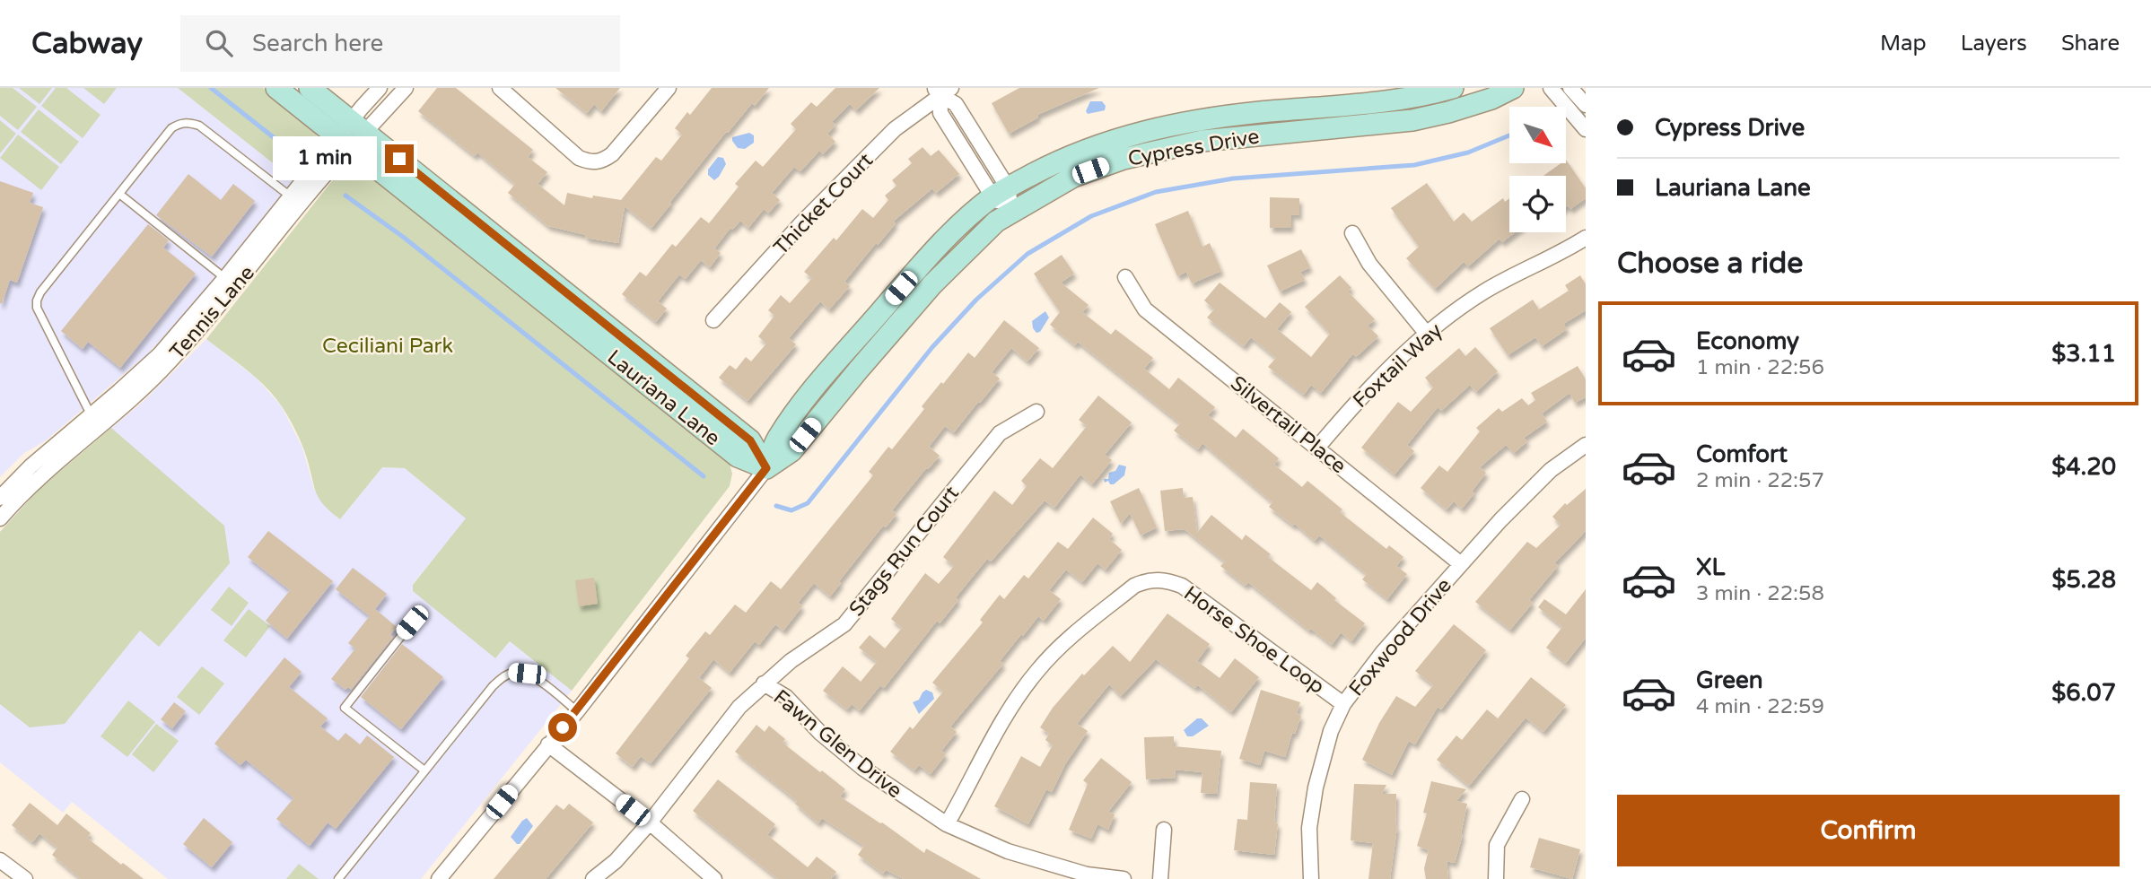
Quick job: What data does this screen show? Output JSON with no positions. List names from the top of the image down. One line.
{"streets":{"street":["Cypress Drive","Thicket Court","Tennis Lane","Foxtail Way","Lauriana Lane","Silvertail Place","Stags Run Court","Foxwood Drive","Horse Shoe Loop","Fawn Glen Drive"]},"crossings":[["Cypress Drive","Lauriana Lane"],["Tennis Lane","Lauriana Lane"],["Foxtail Way","Silvertail Place"],["Silvertail Place","Foxwood Drive"],["Stags Run Court","Fawn Glen Drive"],["Foxwood Drive","Horse Shoe Loop"],["Horse Shoe Loop","Fawn Glen Drive"]],"parks":["Ceciliani Park"],"north":"bottom right","page":{"header":"Cabway","search":"Search here","nav":["Map","Layers","Share"],"banner":["Cypress Drive","Lauriana Lane"],"bubble":"1 min","heading":"Choose a ride","list":[{"name":"Economy","note":"1 min · 22:56","value":"$3.11"},{"name":"Comfort","note":"2 min · 22:57","value":"$4.20"},{"name":"XL","note":"3 min · 22:58","value":"$5.28"},{"name":"Green","note":"4 min · 22:59","value":"$6.07"}],"buttons":"Confirm"}}
